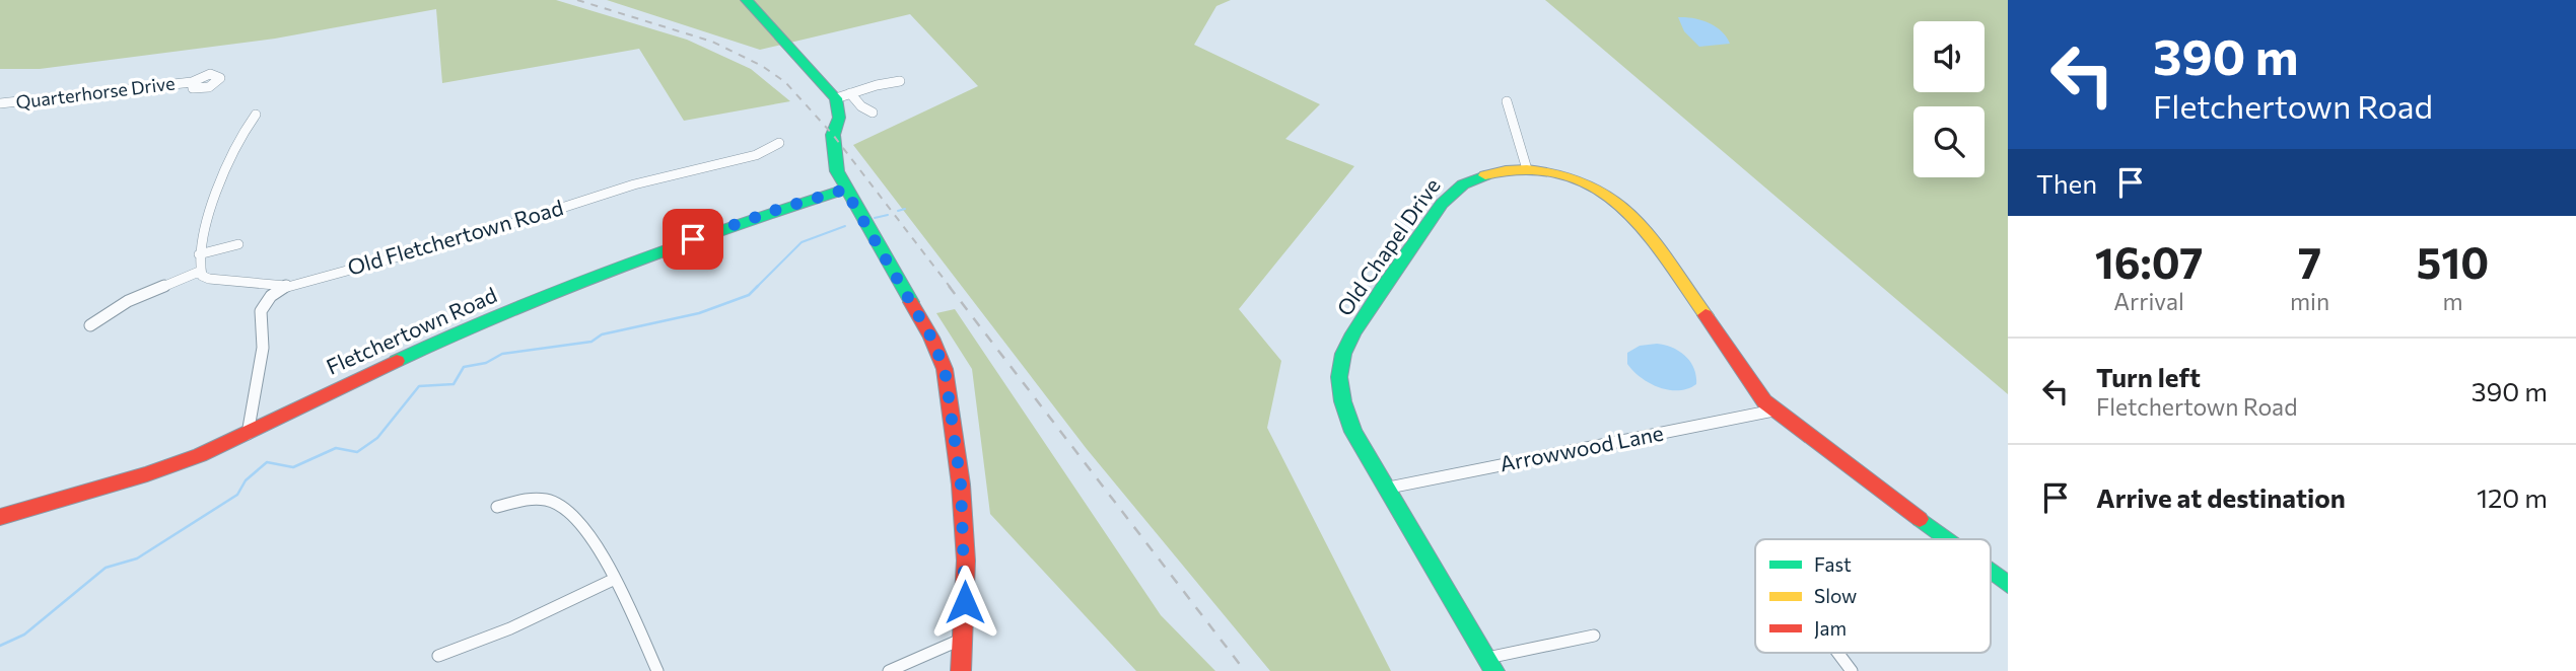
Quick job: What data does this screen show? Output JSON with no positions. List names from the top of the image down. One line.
{"streets":{"street":["Quarterhorse Drive","Old Fletchertown Road","Old Chapel Drive","Fletchertown Road","Arrowwood Lane"]},"crossings":[["Old Fletchertown Road","Fletchertown Road"],["Old Chapel Drive","Arrowwood Lane"]],"legend":["Fast","Slow","Jam"],"page":{"turn":["390 m","Fletchertown Road"],"then":"Then","eta":["16:07","Arrival","7","min","510","m"],"list":[{"name":"Turn left","note":"Fletchertown Road","value":"390 m"},{"name":"Arrive at destination","value":"120 m"}]}}
